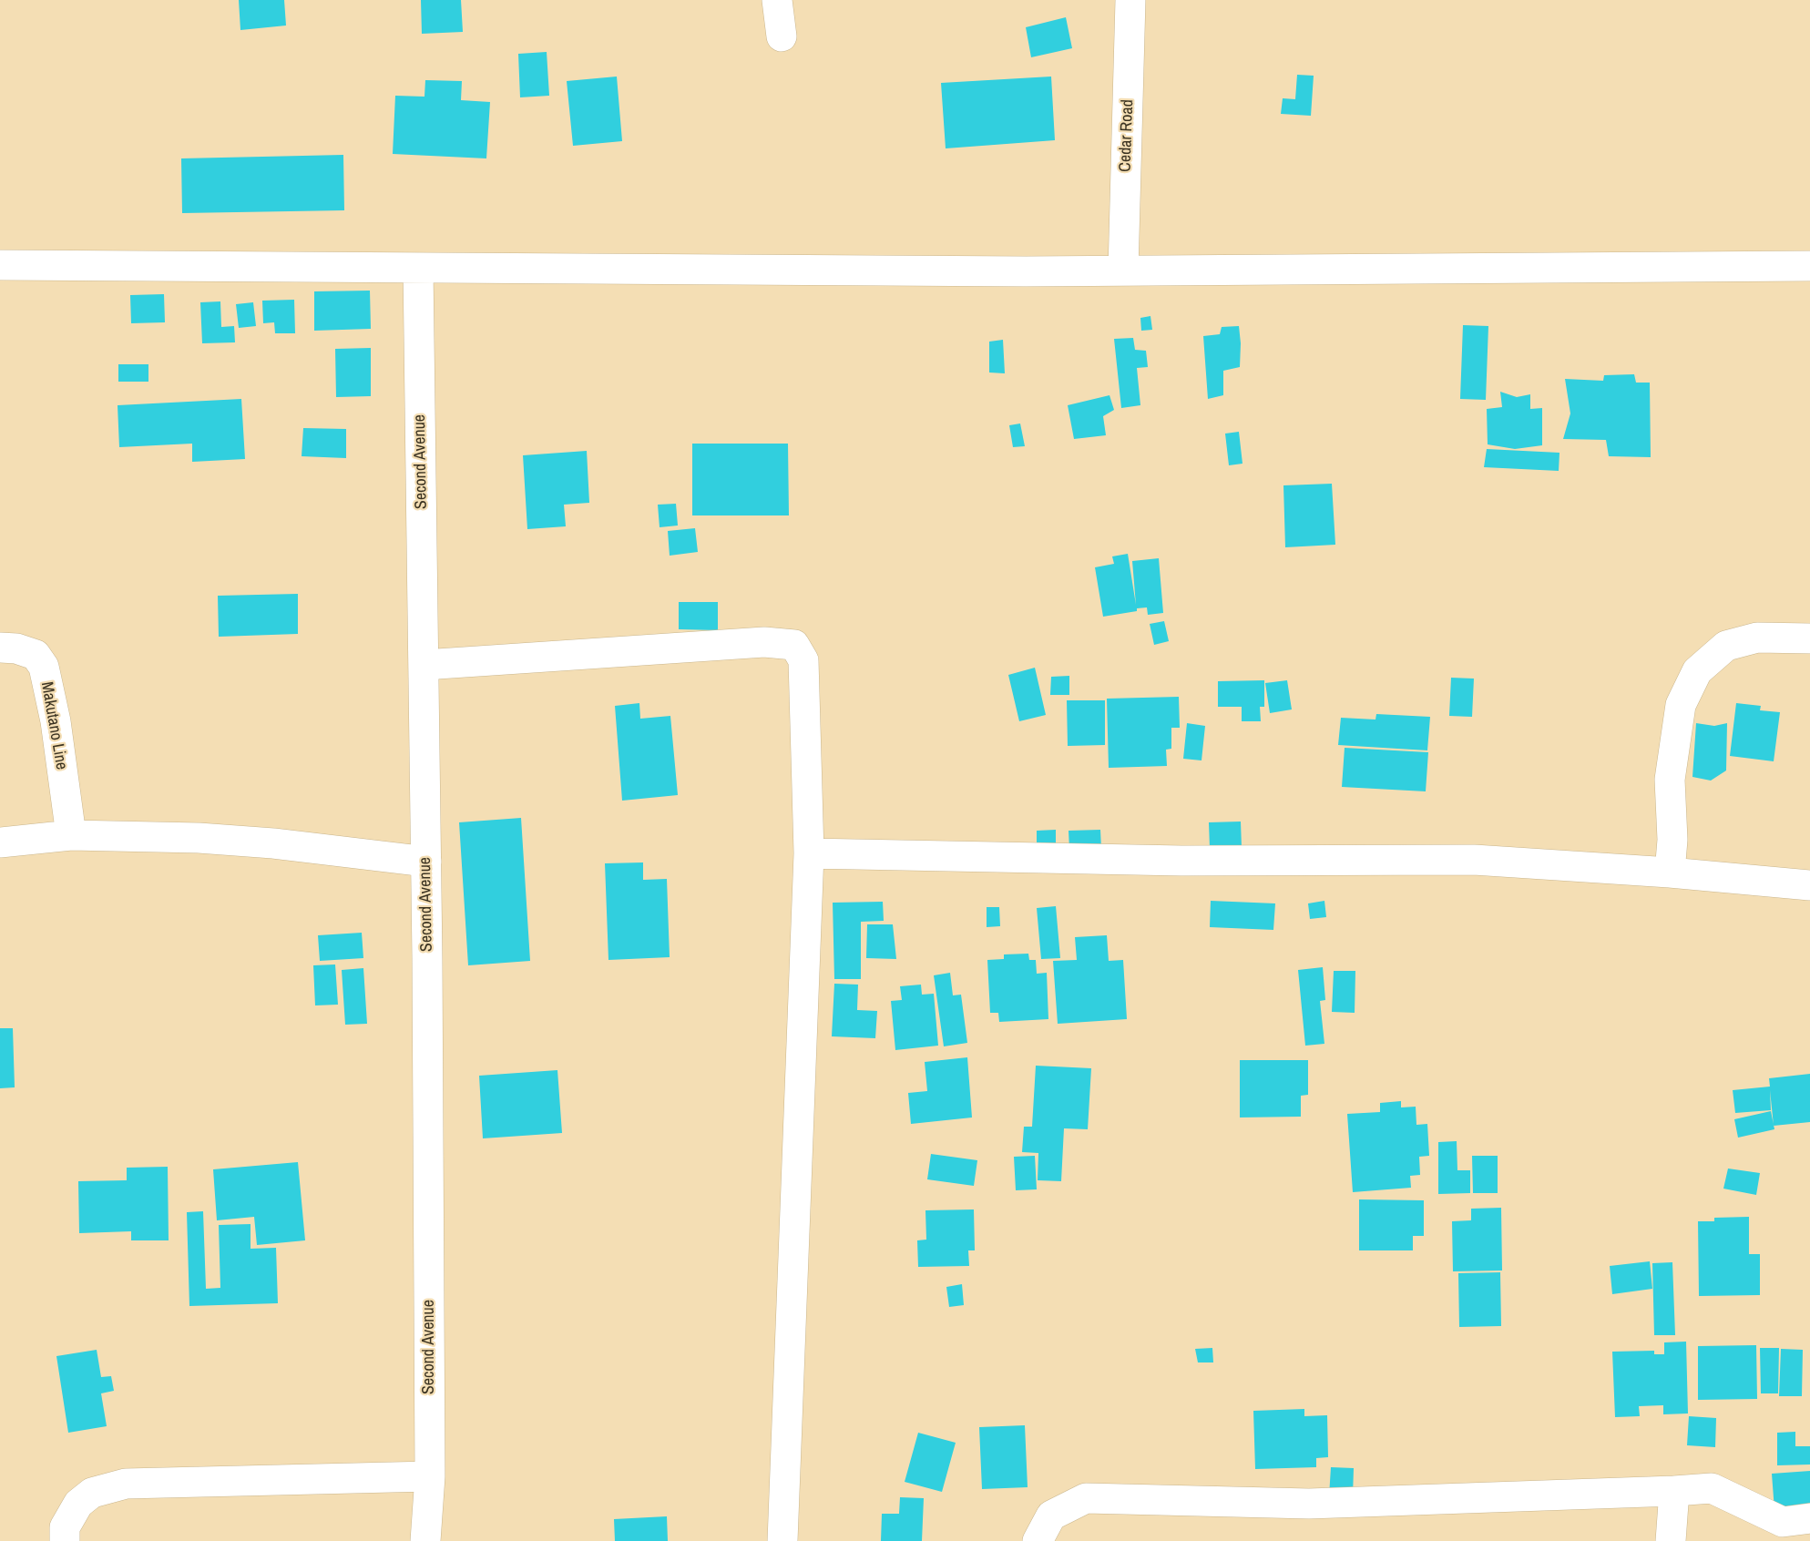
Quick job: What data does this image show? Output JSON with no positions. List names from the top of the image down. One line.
{"streets":{"street":["Cedar Road","Second Avenue","Makutano Line"]}}
